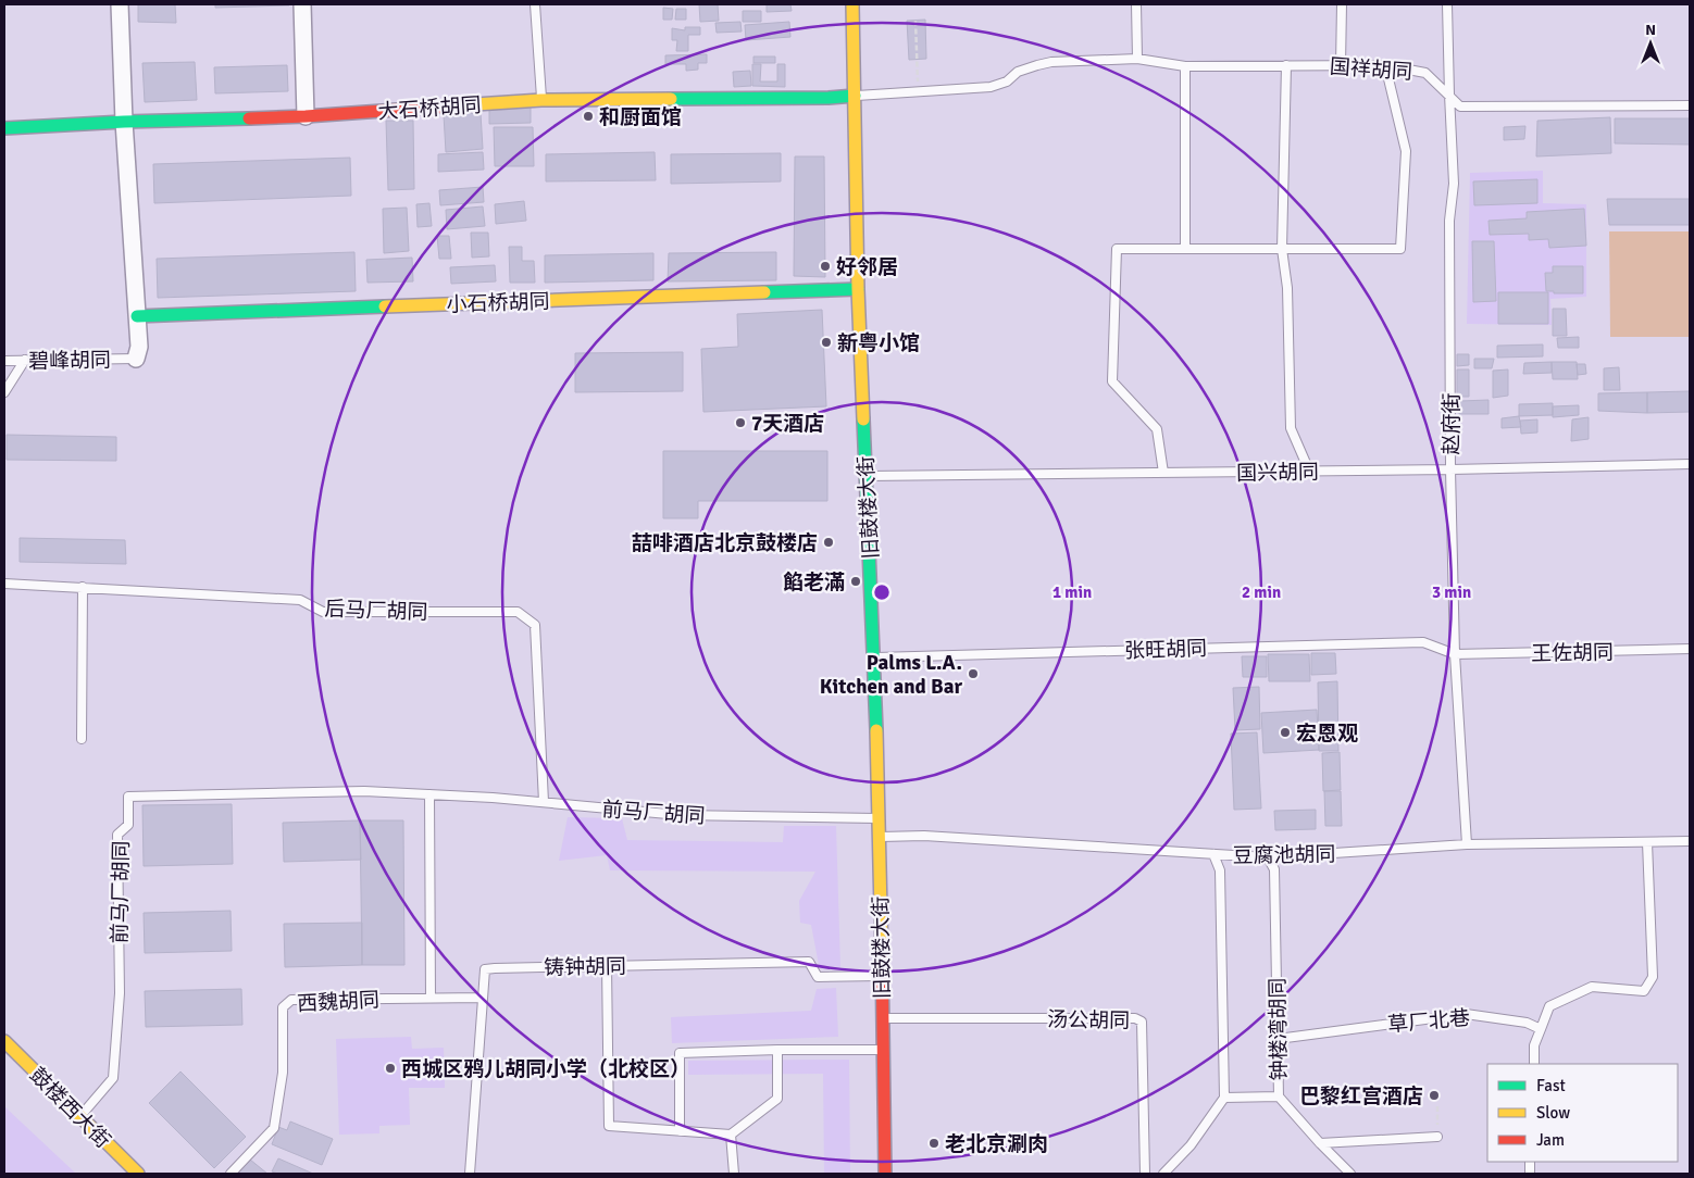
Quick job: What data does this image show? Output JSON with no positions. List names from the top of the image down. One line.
{"streets":{"street":["大石桥胡同","小石桥胡同","旧鼓楼大街","鼓楼西大街"],"lane":["国祥胡同","碧峰胡同","赵府街","国兴胡同","后马厂胡同","张旺胡同","王佐胡同","前马厂胡同","豆腐池胡同","铸钟胡同","西魏胡同","汤公胡同","草厂北巷","钟楼湾胡同"]},"crossings":[["国祥胡同","大石桥胡同"],["国祥胡同","赵府街"],["国祥胡同","旧鼓楼大街"],["大石桥胡同","旧鼓楼大街"],["小石桥胡同","旧鼓楼大街"],["赵府街","国兴胡同"],["赵府街","张旺胡同"],["赵府街","王佐胡同"],["赵府街","豆腐池胡同"],["国兴胡同","旧鼓楼大街"],["旧鼓楼大街","张旺胡同"],["旧鼓楼大街","前马厂胡同"],["旧鼓楼大街","豆腐池胡同"],["旧鼓楼大街","铸钟胡同"],["旧鼓楼大街","汤公胡同"],["后马厂胡同","前马厂胡同"],["张旺胡同","王佐胡同"],["前马厂胡同","鼓楼西大街"],["豆腐池胡同","钟楼湾胡同"],["铸钟胡同","西魏胡同"],["草厂北巷","钟楼湾胡同"]],"places":["和厨面馆","好邻居","新粤小馆","7天酒店","喆啡酒店北京鼓楼店","餡老滿","Palms L.A. Kitchen and Bar","宏恩观","西城区鸦儿胡同小学（北校区）","巴黎红宫酒店","老北京涮肉"],"legend":["Fast","Slow","Jam"],"north":"top","rings":["1 min","2 min","3 min"]}
